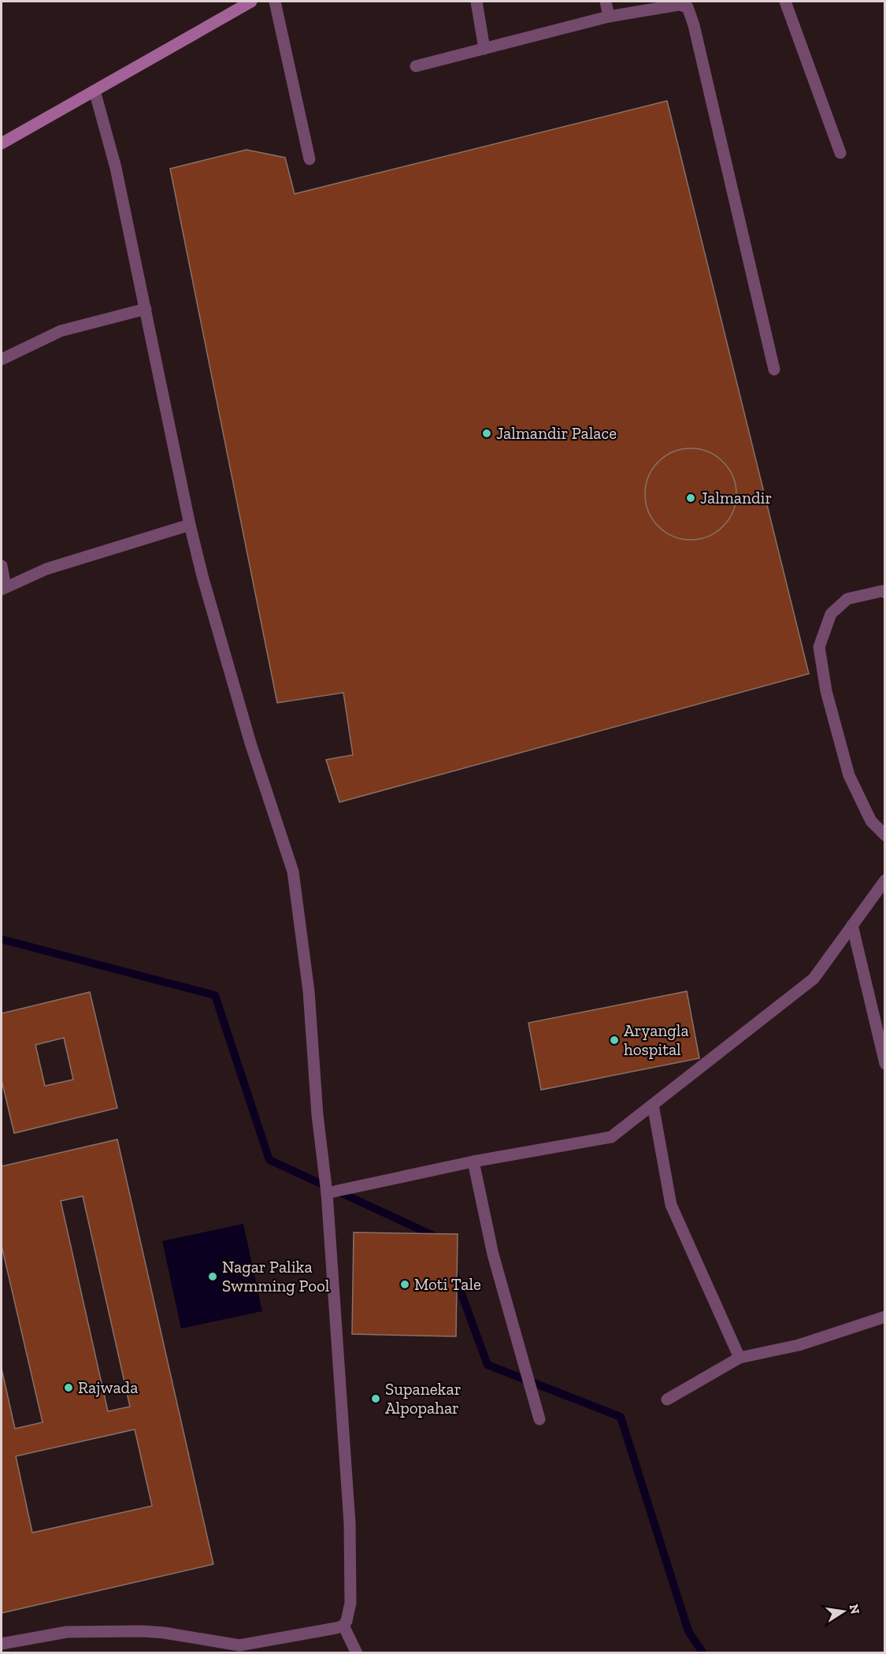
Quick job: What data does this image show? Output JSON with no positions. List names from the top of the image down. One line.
{"places":["Jalmandir Palace","Jalmandir","Aryangla hospital","Nagar Palika Swmming Pool","Moti Tale","Rajwada","Supanekar Alpopahar"],"north":"right"}
